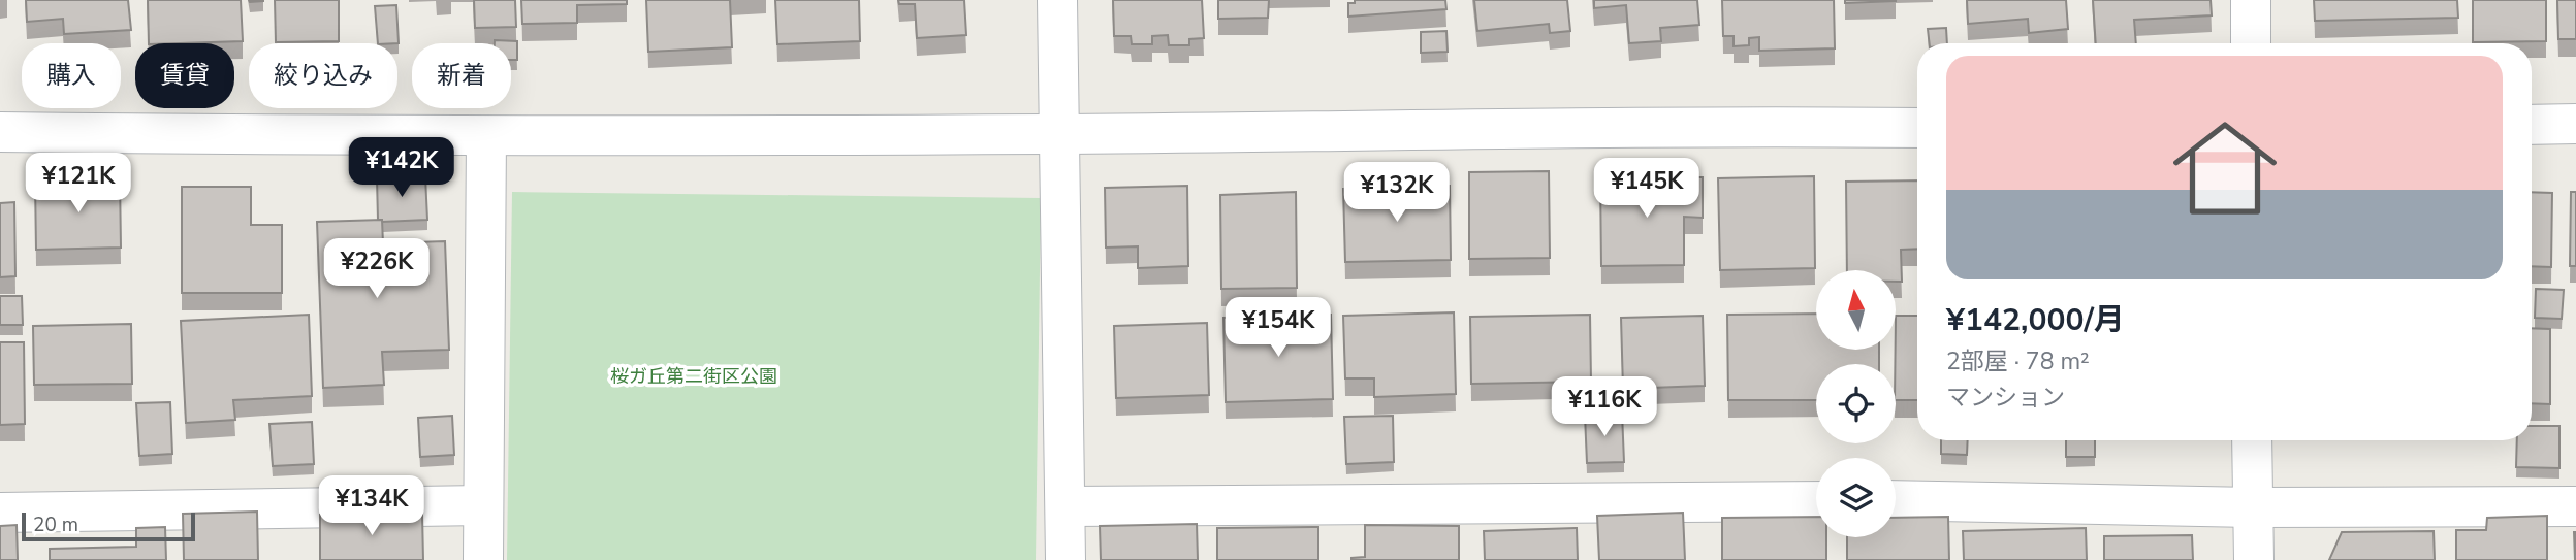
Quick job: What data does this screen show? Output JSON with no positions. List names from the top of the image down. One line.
{"parks":["桜ガ丘第二街区公園"],"scale_bar":"20 m","north":"top","page":{"chip":["購入","賃貸","絞り込み","新着"],"list":[{"name":"¥142,000/月","note":"2部屋 · 78 m² · マンション"}],"price":["¥142K","¥121K","¥145K","¥132K","¥226K","¥154K","¥116K","¥134K"],"scale":"20 m"}}
